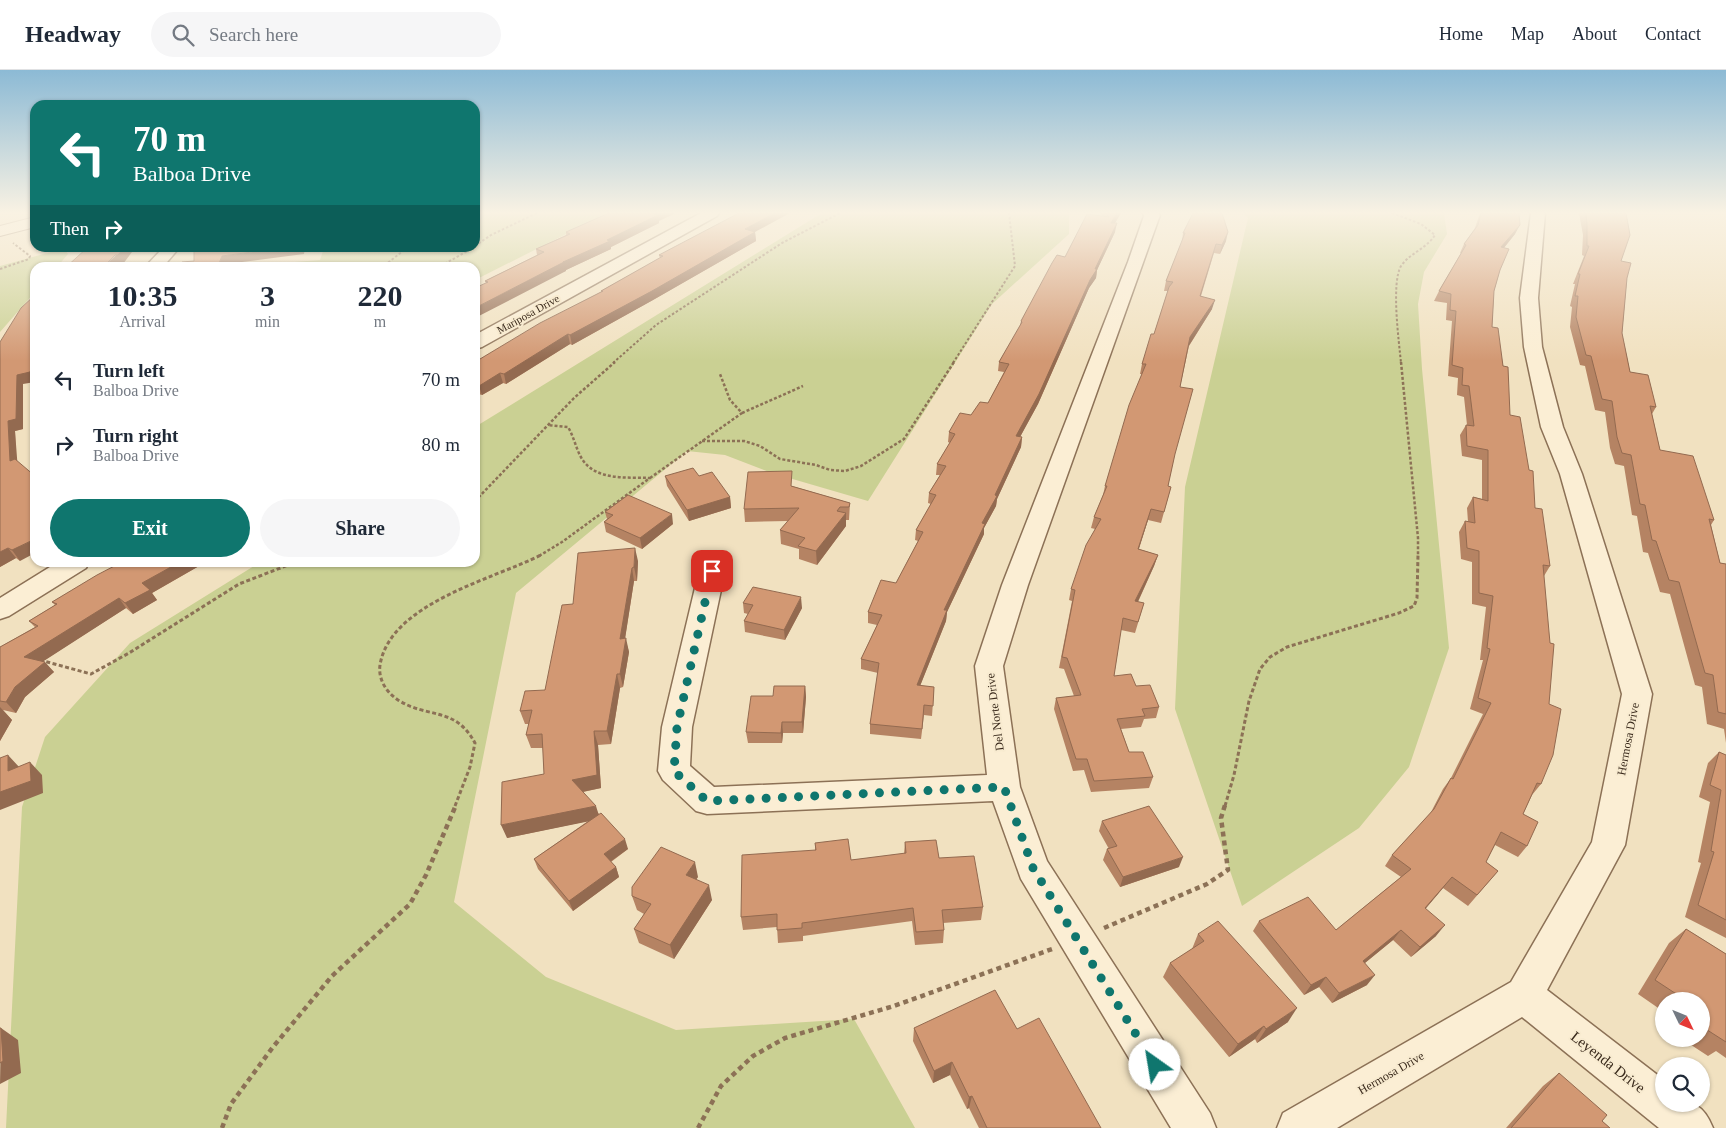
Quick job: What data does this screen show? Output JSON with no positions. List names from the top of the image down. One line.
{"streets":{"street":["Mariposa Drive","Del Norte Drive","Hermosa Drive","Leyenda Drive"]},"crossings":[["Hermosa Drive","Leyenda Drive"]],"north":"bottom right","page":{"header":"Headway","search":"Search here","nav":["Home","Map","About","Contact"],"turn":["70 m","Balboa Drive"],"then":"Then","eta":["10:35","Arrival","3","min","220","m"],"list":[{"name":"Turn left","note":"Balboa Drive","value":"70 m"},{"name":"Turn right","note":"Balboa Drive","value":"80 m"}],"buttons":["Exit","Share"]}}
